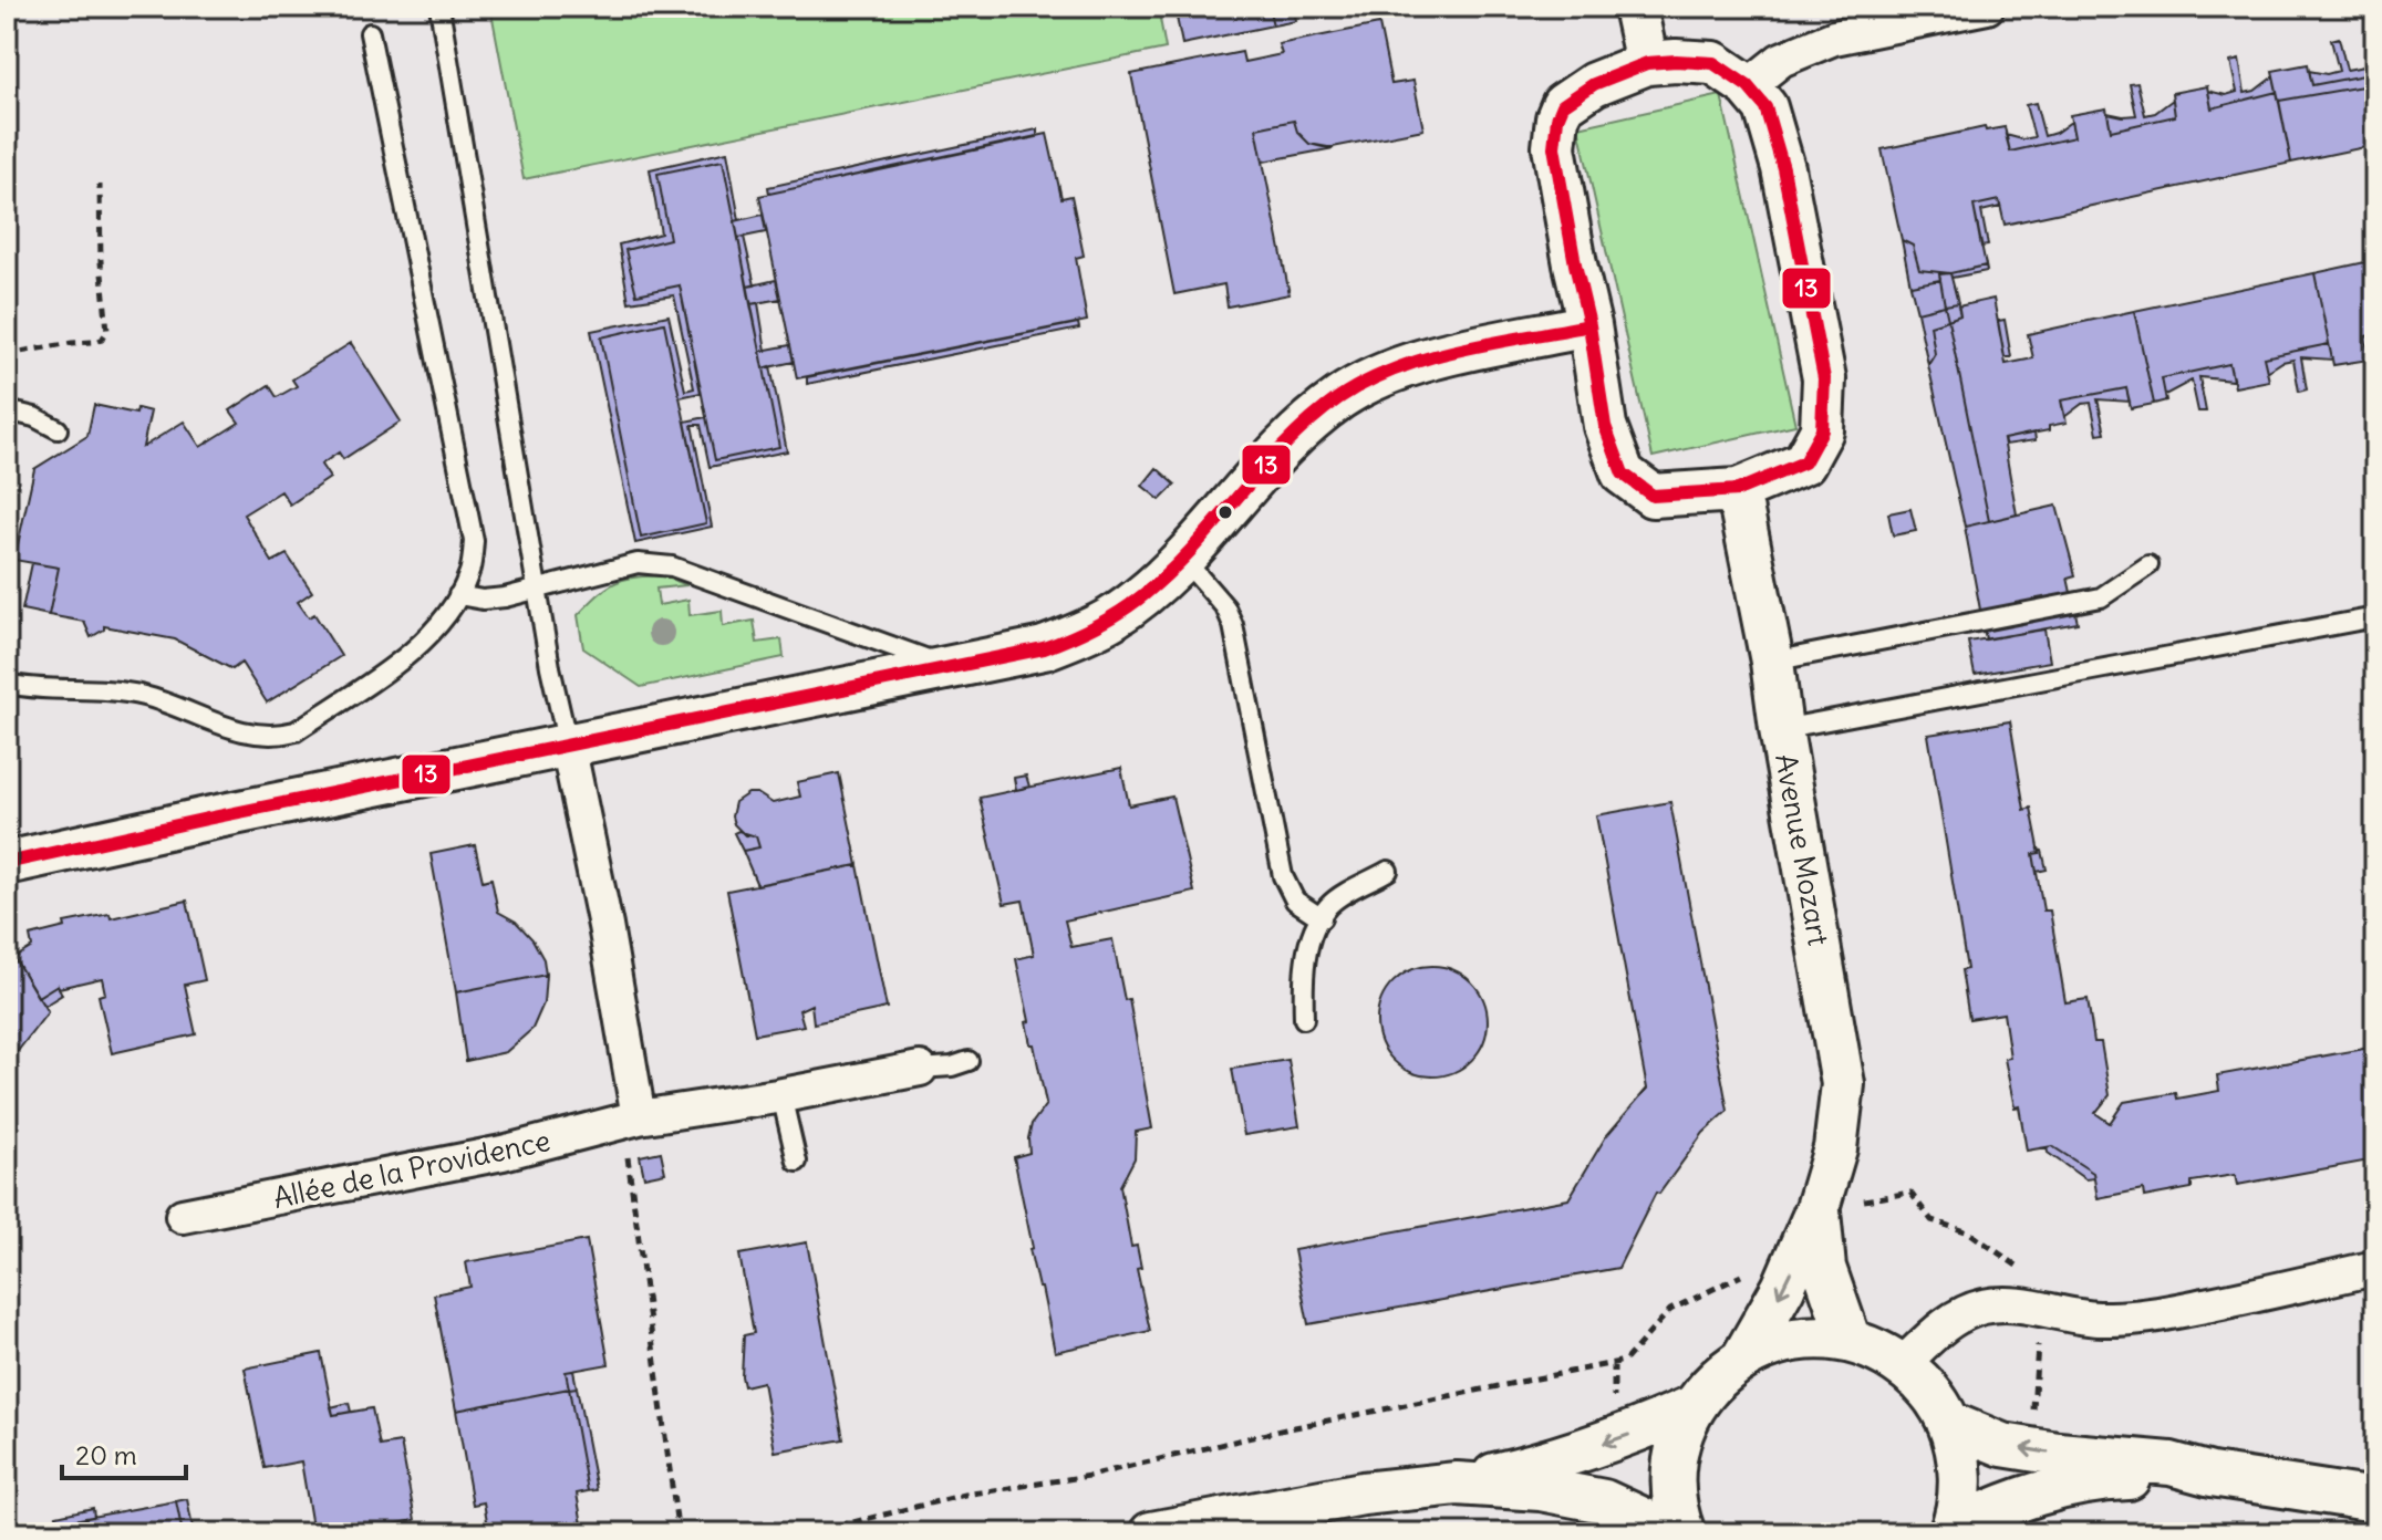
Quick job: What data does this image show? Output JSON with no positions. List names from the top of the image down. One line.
{"streets":{"street":["Avenue Mozart","Allée de la Providence"]},"lines":["transit line 13"],"scale_bar":"20 m"}
